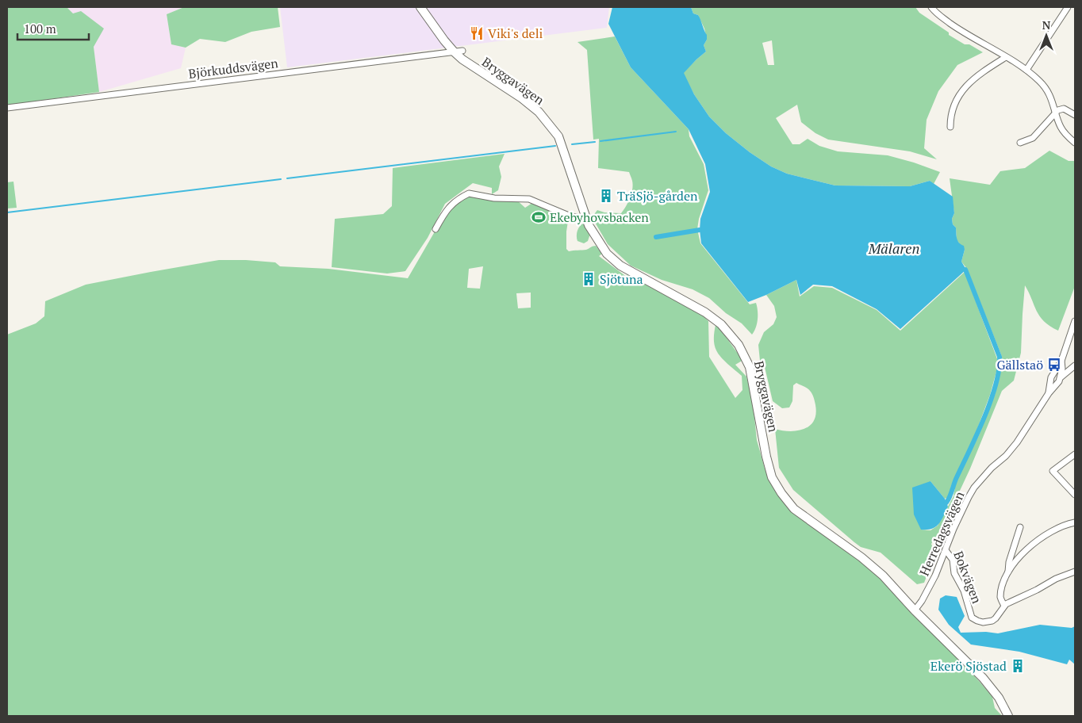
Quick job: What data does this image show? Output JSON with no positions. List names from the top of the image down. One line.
{"streets":{"main road":["Bryggavägen"],"street":["Björkuddsvägen","Herredagsvägen","Bokvägen"]},"crossings":[["Björkuddsvägen","Bryggavägen"],["Bryggavägen","Herredagsvägen"],["Herredagsvägen","Bokvägen"]],"water":["Mälaren"],"places":{"restaurant":["Viki's deli"],"building":["TräSjö-gården","Sjötuna","Ekerö Sjöstad"],"sports":["Ekebyhovsbacken"],"bus stop":["Gällstaö"]},"scale_bar":"100 m","north":"top"}
